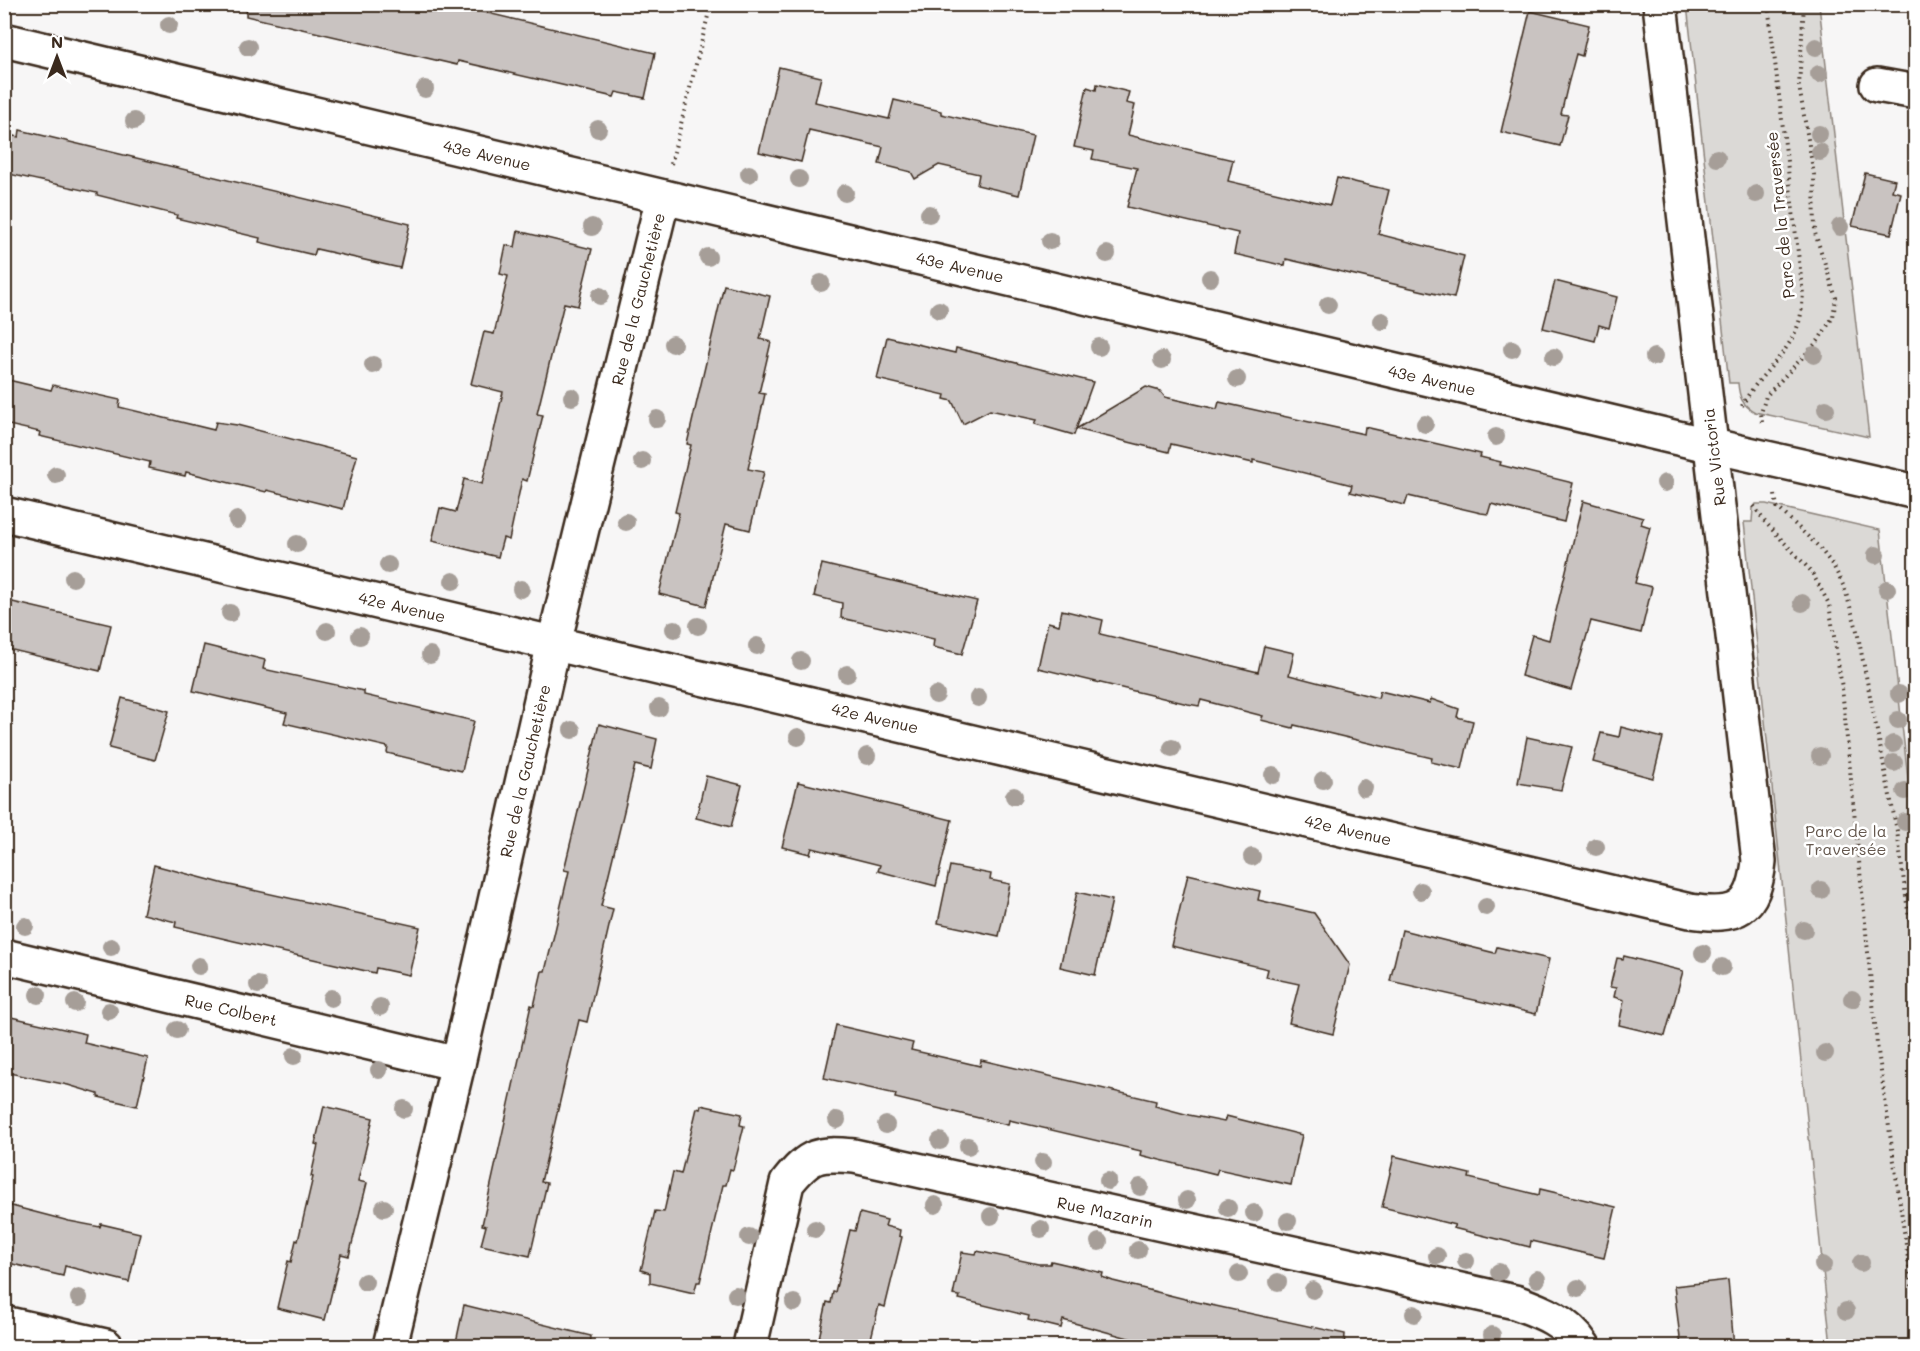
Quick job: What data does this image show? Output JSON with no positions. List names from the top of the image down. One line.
{"streets":{"street":["43e Avenue","Rue de la Gauchetière","Rue Victoria","42e Avenue","Rue Colbert","Rue Mazarin"],"path":["Parc de la Traversée"]},"crossings":[["43e Avenue","Rue de la Gauchetière"],["43e Avenue","Rue Victoria"],["Rue de la Gauchetière","42e Avenue"],["Rue de la Gauchetière","Rue Colbert"],["Rue Victoria","42e Avenue"]],"parks":["Parc de la Traversée"],"north":"top"}
